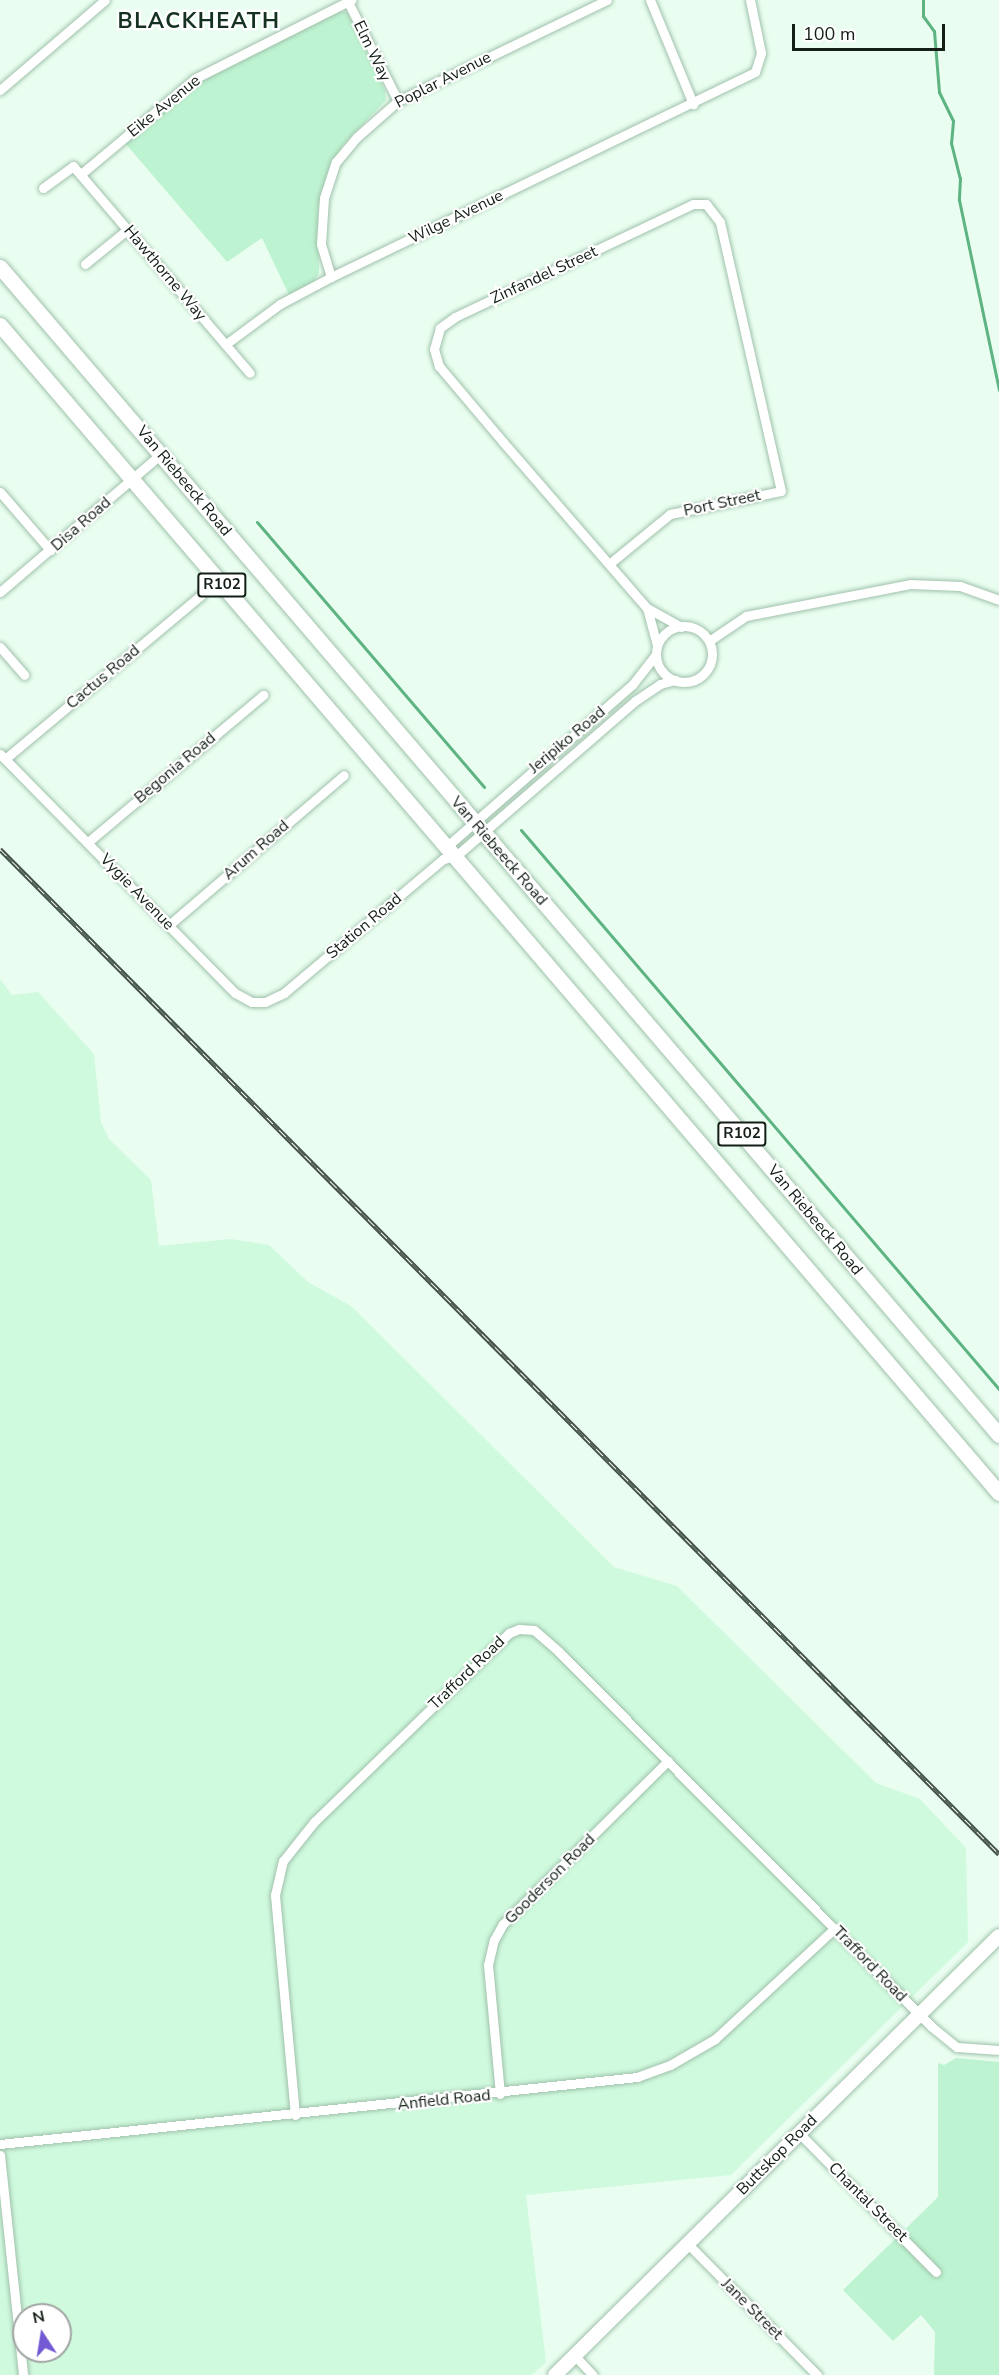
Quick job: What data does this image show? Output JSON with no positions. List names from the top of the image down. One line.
{"streets":{"main road":["Van Riebeeck Road","R102"],"street":["Elm Way","Poplar Avenue","Eike Avenue","Wilge Avenue","Hawthorne Way","Zinfandel Street","Port Street","Disa Road","Cactus Road","Jeripiko Road","Begonia Road","Arum Road","Vygie Avenue","Station Road","Trafford Road","Gooderson Road","Anfield Road","Buttskop Road","Chantal Street","Jane Street"]},"crossings":[["Elm Way","Poplar Avenue"],["Elm Way","Eike Avenue"],["Poplar Avenue","Wilge Avenue"],["Eike Avenue","Hawthorne Way"],["Wilge Avenue","Hawthorne Way"],["Zinfandel Street","Port Street"],["Zinfandel Street","Jeripiko Road"],["Van Riebeeck Road","Disa Road"],["Van Riebeeck Road","Jeripiko Road"],["Disa Road","R102"],["R102","Jeripiko Road"],["R102","Station Road"],["Cactus Road","Vygie Avenue"],["Jeripiko Road","Station Road"],["Begonia Road","Vygie Avenue"],["Arum Road","Vygie Avenue"],["Vygie Avenue","Station Road"],["Trafford Road","Gooderson Road"],["Trafford Road","Anfield Road"],["Trafford Road","Buttskop Road"],["Gooderson Road","Anfield Road"],["Buttskop Road","Chantal Street"],["Buttskop Road","Jane Street"]],"districts":["BLACKHEATH"],"scale_bar":"100 m","north":"top"}
